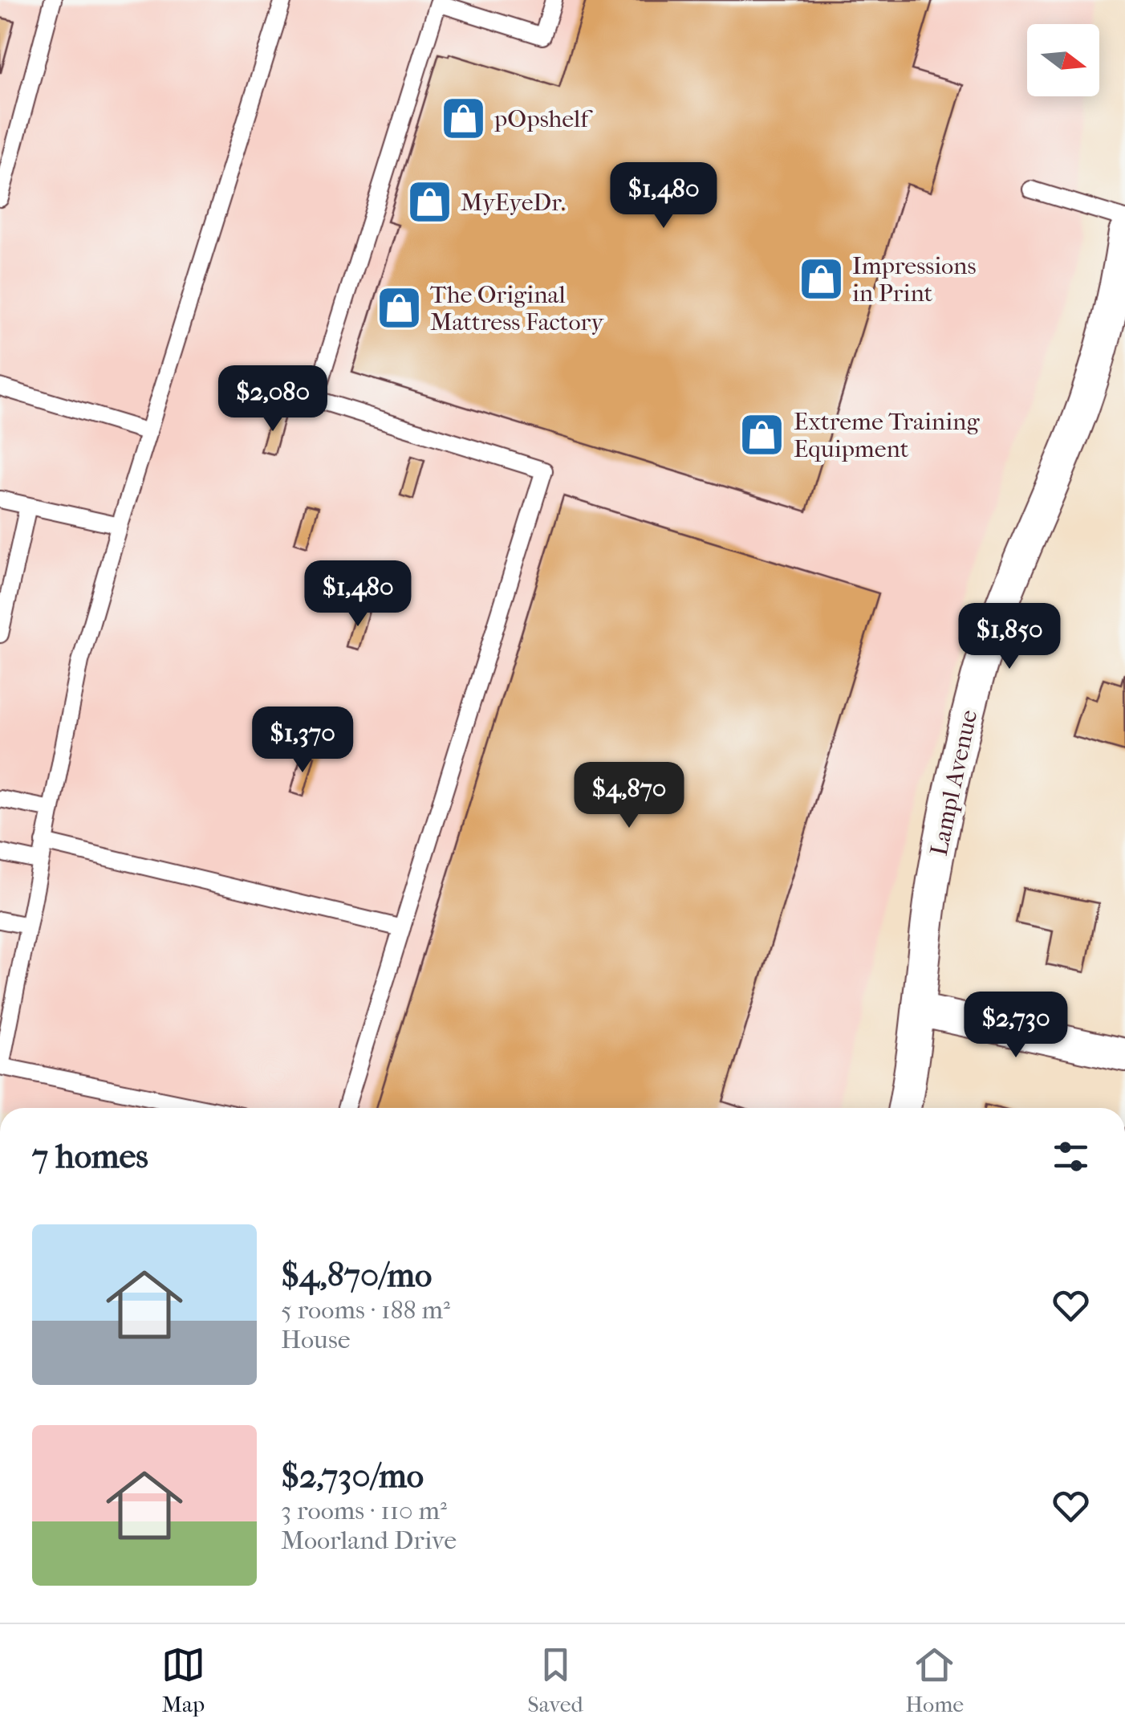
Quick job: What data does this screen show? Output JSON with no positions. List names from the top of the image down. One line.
{"streets":{"street":["Lampl Avenue"]},"places":{"shop":["pOpshelf","MyEyeDr.","Impressions in Print","The Original Mattress Factory","Extreme Training Equipment"]},"north":"right","page":{"price":["$1,480","$2,080","$1,480","$1,850","$1,370","$4,870","$2,730"],"heading":"7 homes","list":[{"name":"$4,870/mo","note":"5 rooms · 188 m² · House"},{"name":"$2,730/mo","note":"3 rooms · 110 m² · Moorland Drive"}],"tabs":["Map","Saved","Home"]}}
